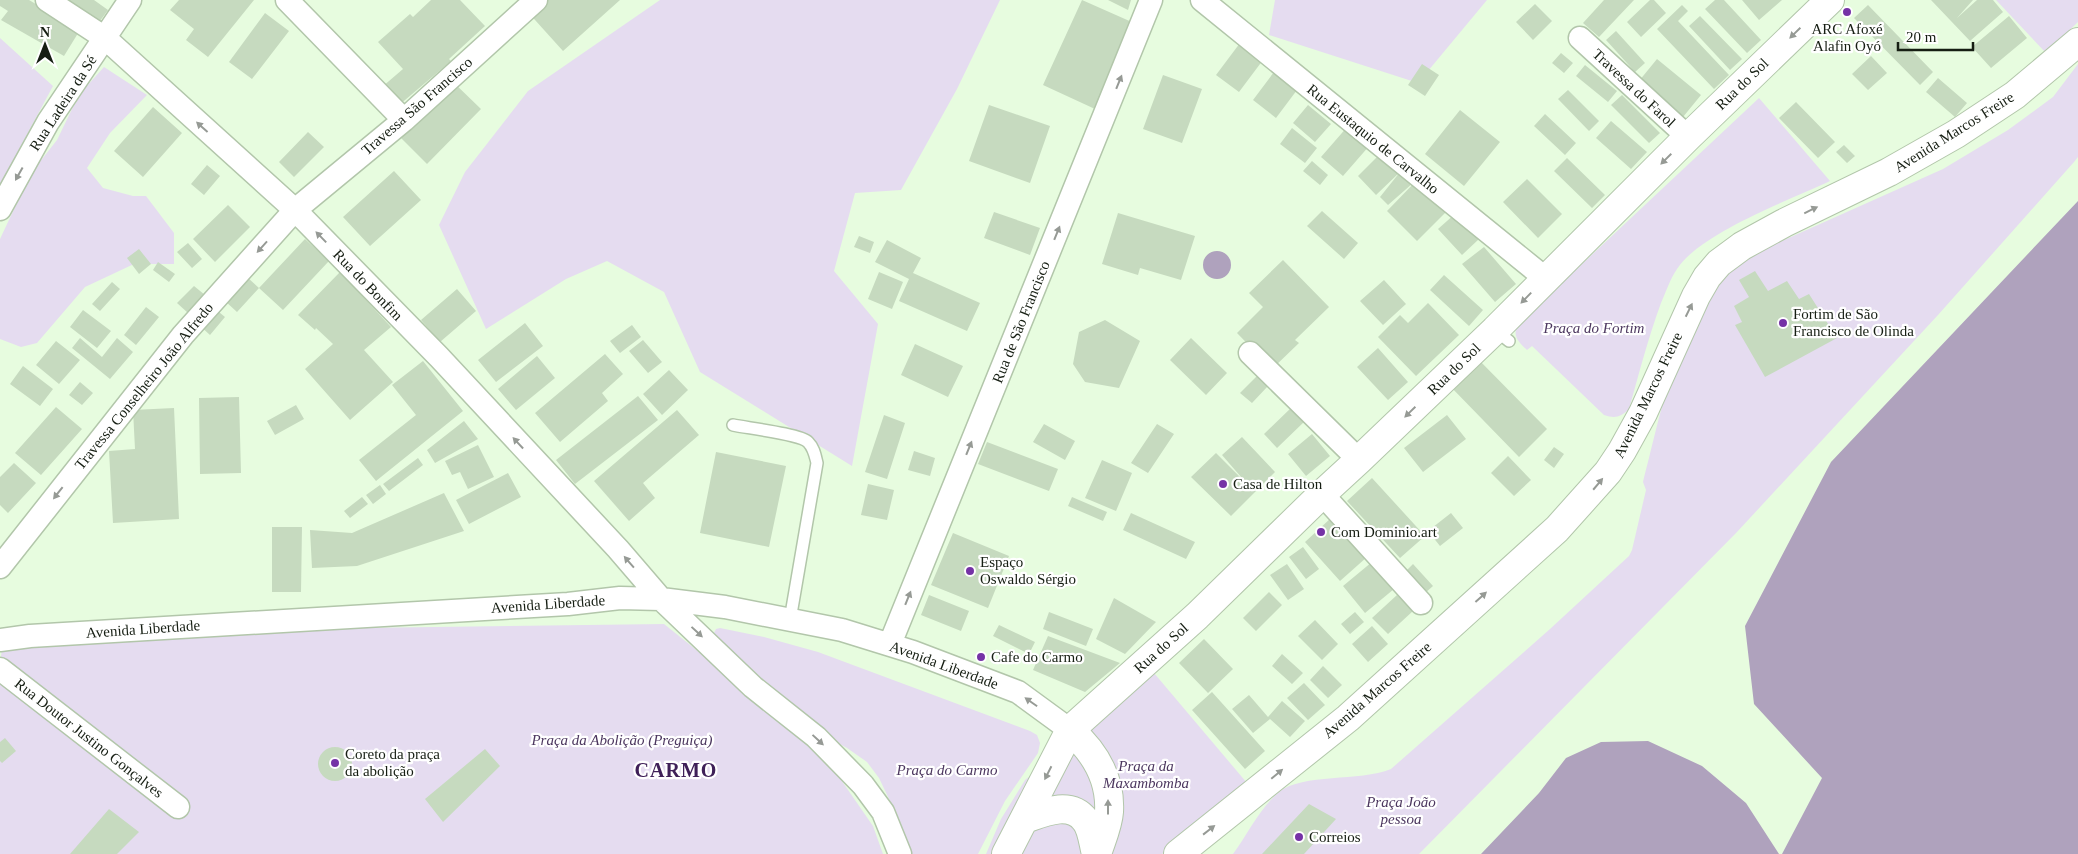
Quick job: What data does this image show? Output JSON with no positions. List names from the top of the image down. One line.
{"streets":{"main road":["Rua do Sol","Avenida Marcos Freire"],"street":["Travessa do Farol","Rua Ladeira da Sé","Travessa São Francisco","Rua Eustaquio de Carvalho","Rua do Bonfim","Rua de São Francisco","Travessa Conselheiro João Alfredo","Avenida Liberdade","Rua Doutor Justino Gonçalves"]},"crossings":[["Rua do Sol","Travessa do Farol"],["Rua do Sol","Rua Eustaquio de Carvalho"],["Rua do Sol","Avenida Liberdade"],["Rua Ladeira da Sé","Rua do Bonfim"],["Travessa São Francisco","Rua do Bonfim"],["Travessa São Francisco","Travessa Conselheiro João Alfredo"],["Rua do Bonfim","Travessa Conselheiro João Alfredo"],["Rua do Bonfim","Avenida Liberdade"],["Rua de São Francisco","Avenida Liberdade"]],"one_way":["Rua do Sol","Rua Ladeira da Sé","Avenida Marcos Freire","Rua do Bonfim","Rua de São Francisco","Travessa Conselheiro João Alfredo"],"districts":["CARMO"],"parks":["Praça do Fortim","Praça da Abolição (Preguiça)","Praça da Maxambomba","Praça do Carmo","Praça João pessoa"],"places":["ARC Afoxé Alafin Oyó","Fortim de São Francisco de Olinda","Casa de Hilton","Com Dominio.art","Espaço Oswaldo Sérgio","Cafe do Carmo","Coreto da praça da abolição","Correios"],"scale_bar":"20 m","north":"top"}
